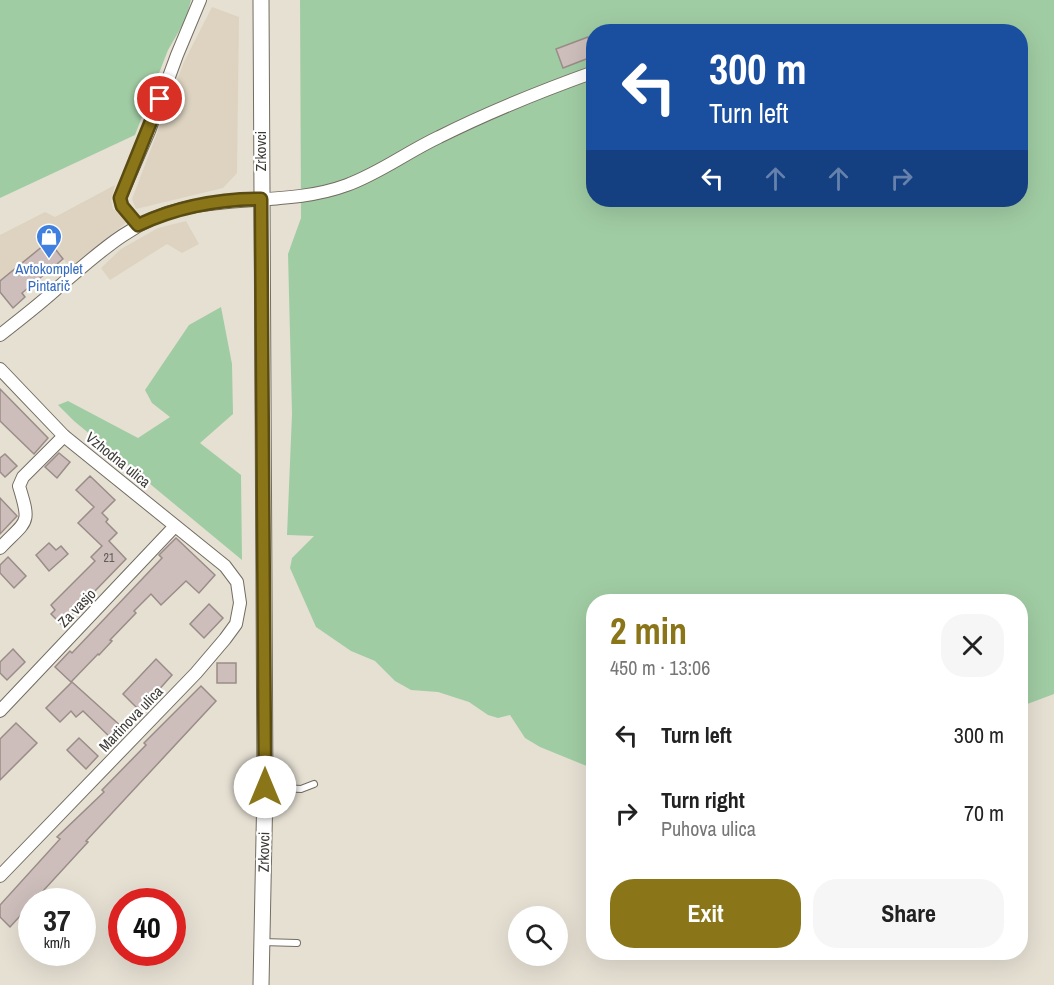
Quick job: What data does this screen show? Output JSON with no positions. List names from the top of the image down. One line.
{"streets":{"street":["Zrkovci","Vzhodna ulica","Za vasjo","Martinova ulica"]},"crossings":[["Vzhodna ulica","Za vasjo"],["Vzhodna ulica","Martinova ulica"]],"places":{"shop":["Avtokomplet Pintarič"]},"house_numbers":["21"],"page":{"turn":["300 m","Turn left"],"heading":["2 min","450 m · 13:06"],"list":[{"name":"Turn left","value":"300 m"},{"name":"Turn right","note":"Puhova ulica","value":"70 m"}],"buttons":["Exit","Share"],"speed":"37 km/h","limit":"40"}}
